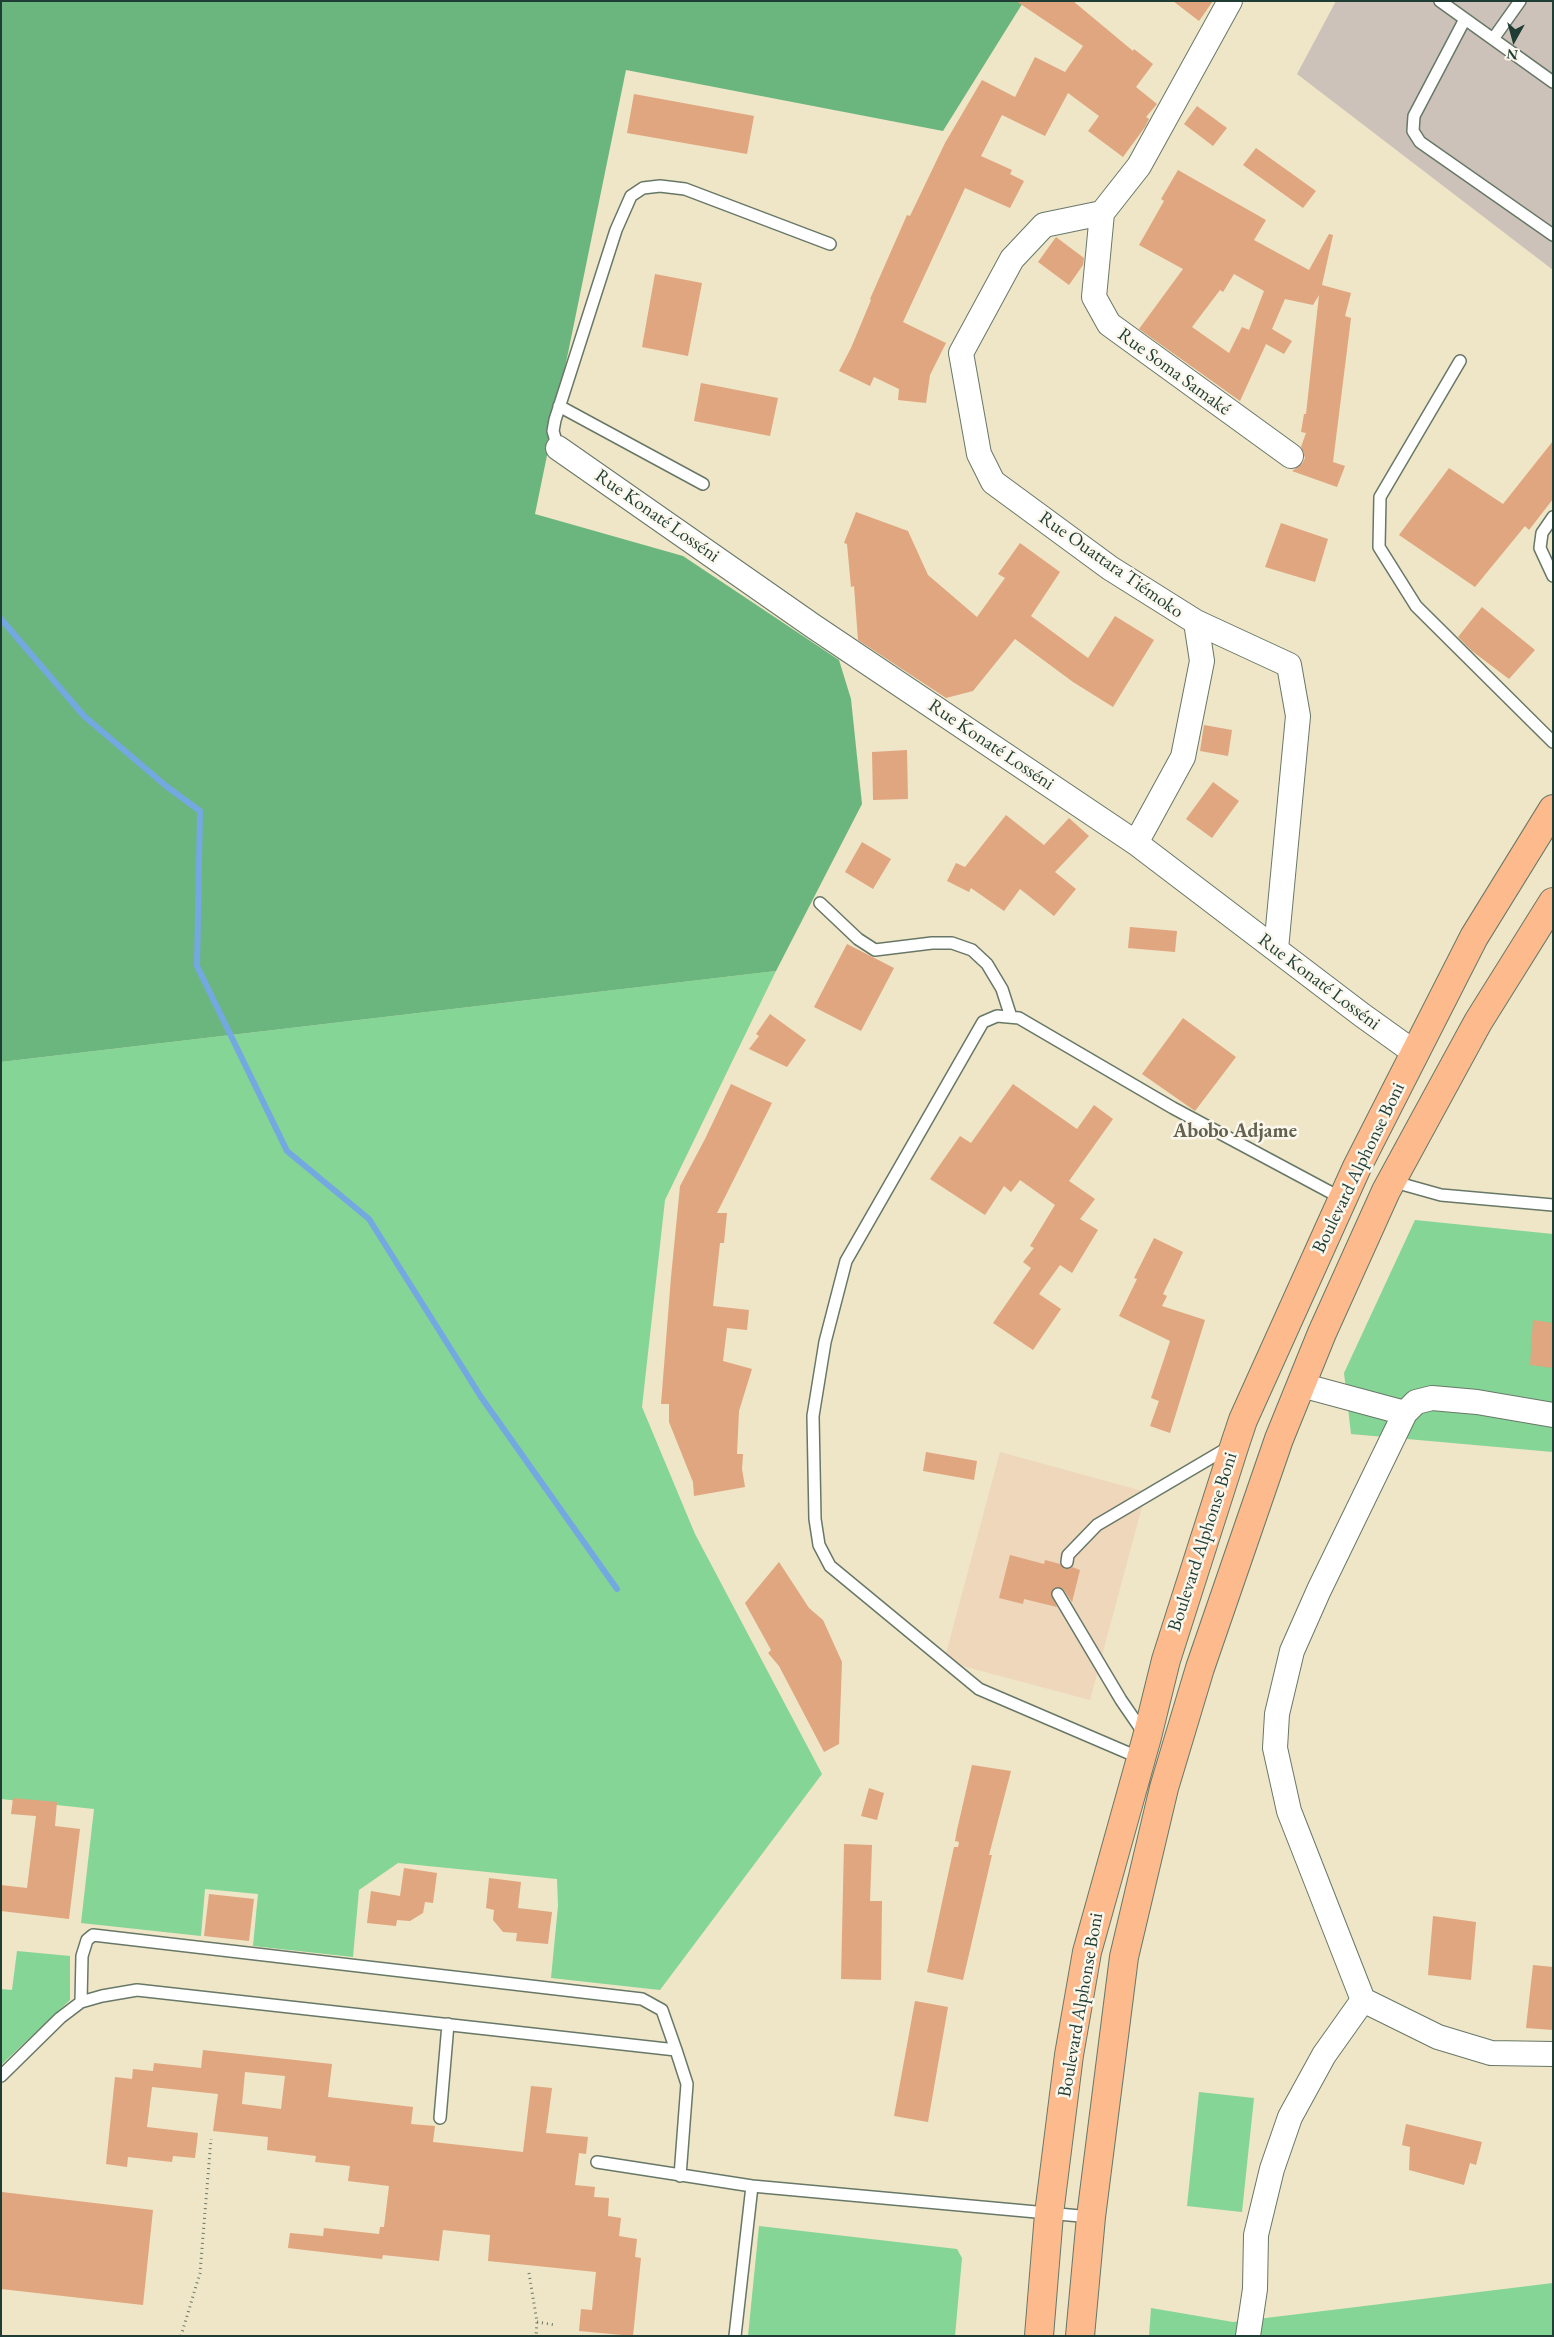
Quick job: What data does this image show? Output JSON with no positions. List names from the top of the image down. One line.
{"streets":{"main road":["Boulevard Alphonse Boni"],"street":["Rue Soma Samaké","Rue Konaté Losséni","Rue Ouattara Tiémoko"]},"crossings":[["Rue Soma Samaké","Rue Ouattara Tiémoko"],["Rue Konaté Losséni","Rue Ouattara Tiémoko"],["Rue Konaté Losséni","Boulevard Alphonse Boni"]],"districts":["Abobo Adjame"],"north":"bottom"}
